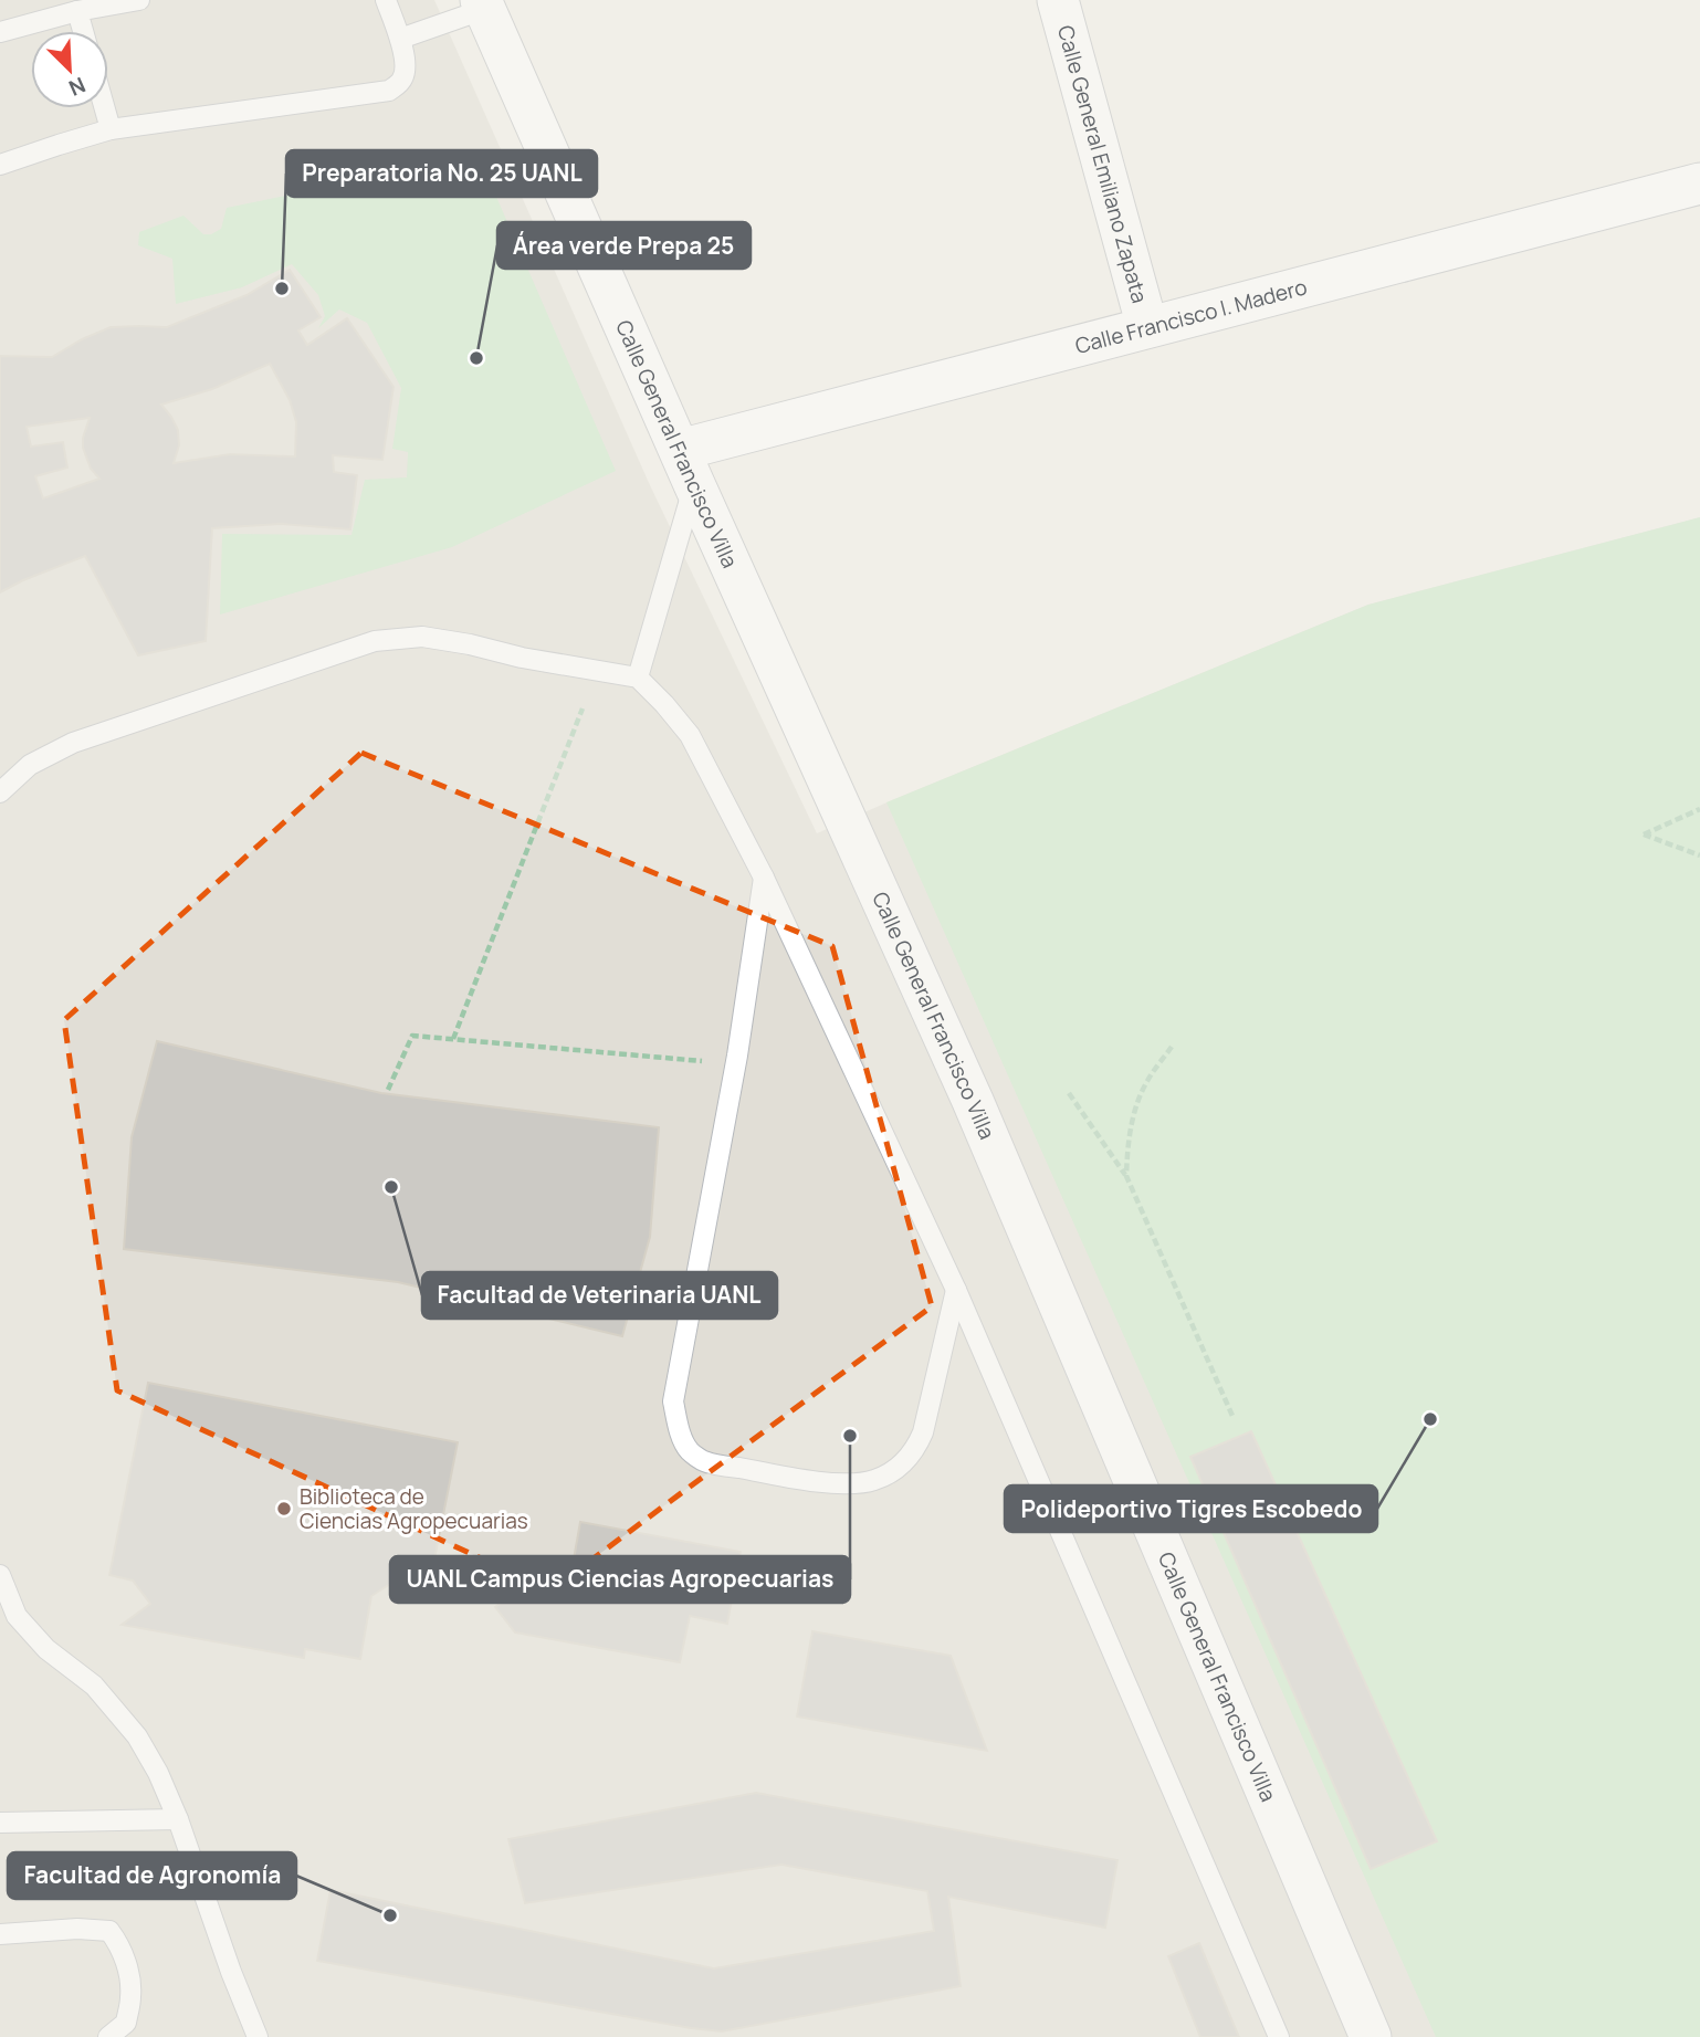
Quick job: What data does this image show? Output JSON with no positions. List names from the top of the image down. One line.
{"streets":{"street":["Calle General Emiliano Zapata","Calle Francisco I. Madero","Calle General Francisco Villa"]},"crossings":[["Calle General Emiliano Zapata","Calle Francisco I. Madero"],["Calle Francisco I. Madero","Calle General Francisco Villa"]],"places":["Preparatoria No. 25 UANL","Área verde Prepa 25","Facultad de Veterinaria UANL","Polideportivo Tigres Escobedo","UANL Campus Ciencias Agropecuarias","Biblioteca de Ciencias Agropecuarias","Facultad de Agronomía"],"north":"bottom right"}
